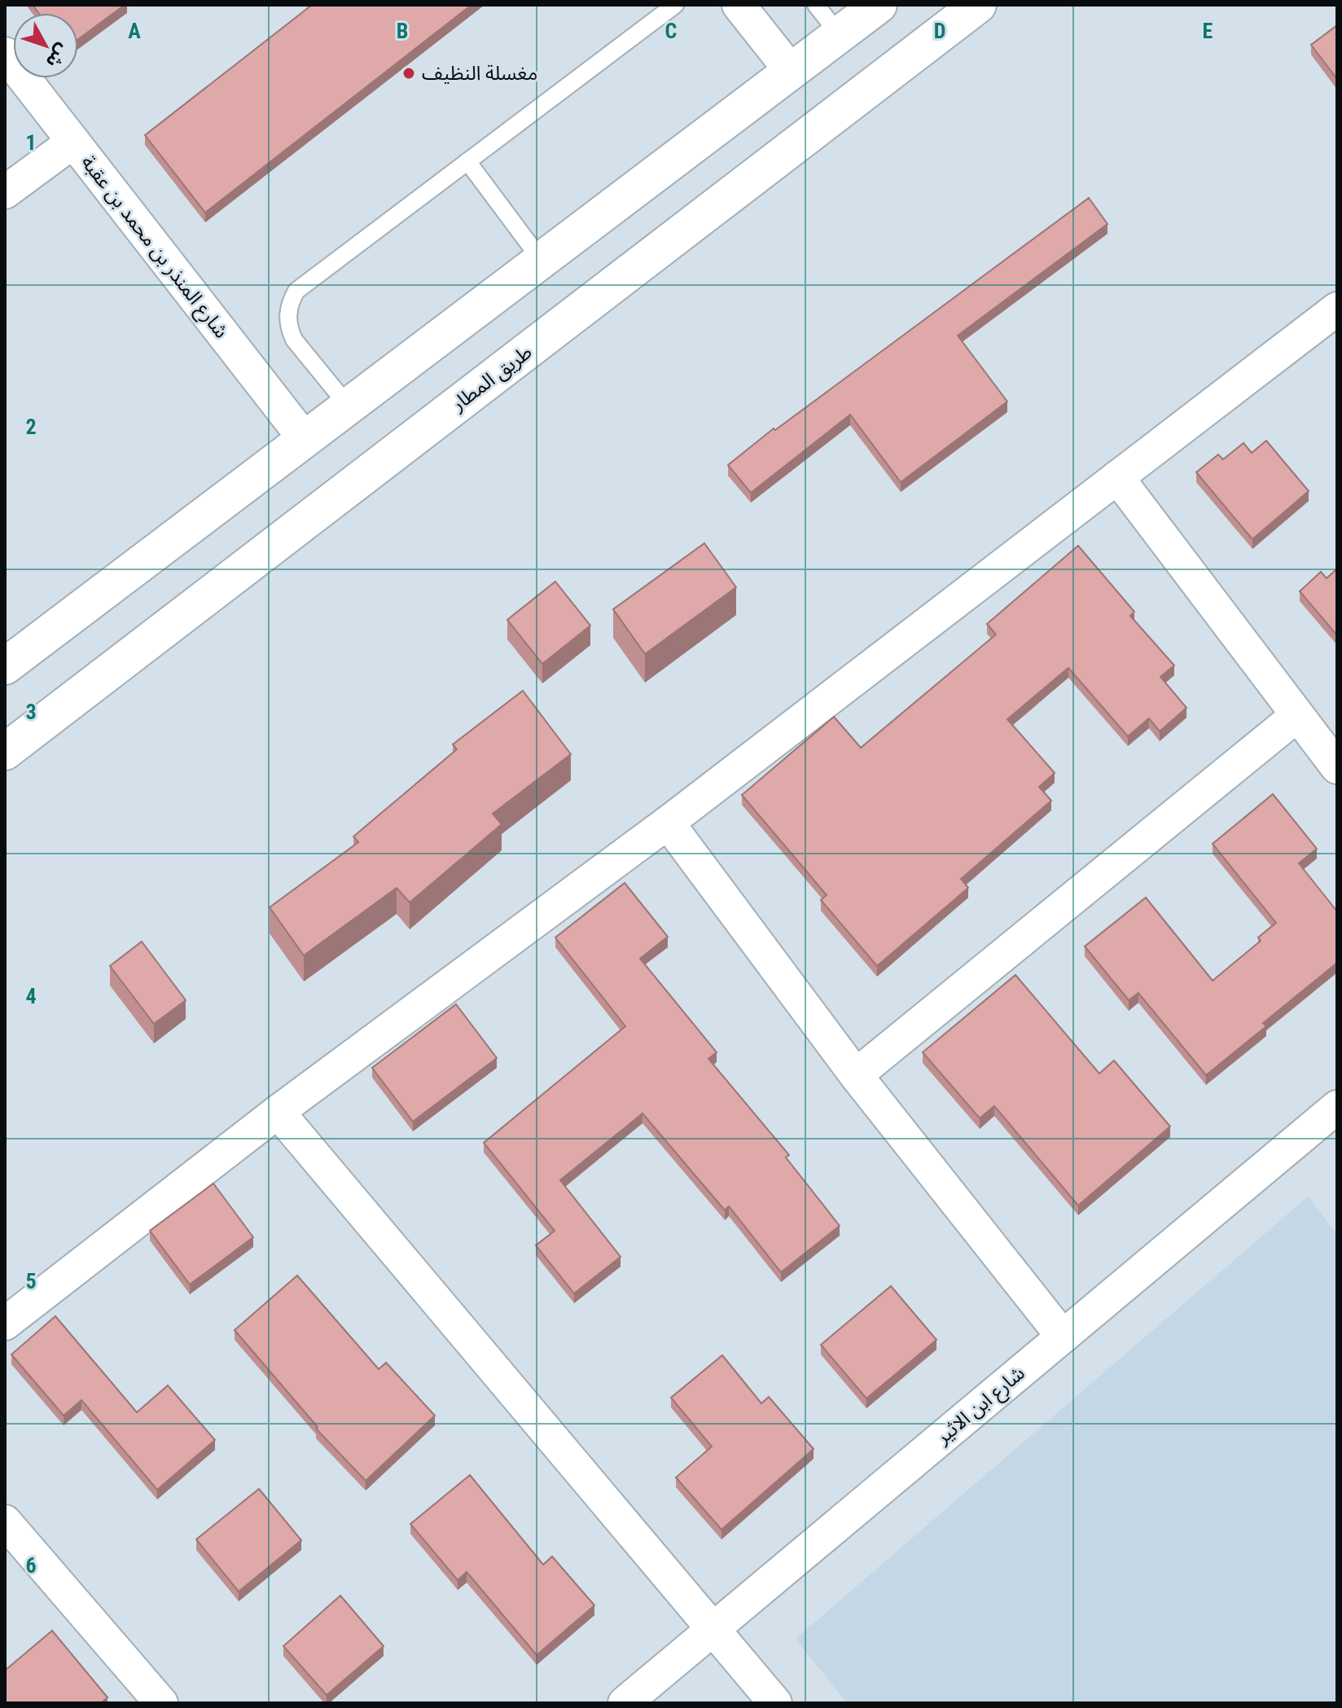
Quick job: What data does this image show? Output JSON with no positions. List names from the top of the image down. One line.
{"streets":{"highway":["طريق المطار"],"street":["شارع المنذر بن محمد بن عقبة","شارع ابن الاثير"]},"places":["مغسلة النظيف"],"north":"bottom right","grid":{"columns":["A","B","C","D","E"],"rows":["1","2","3","4","5","6"]}}
